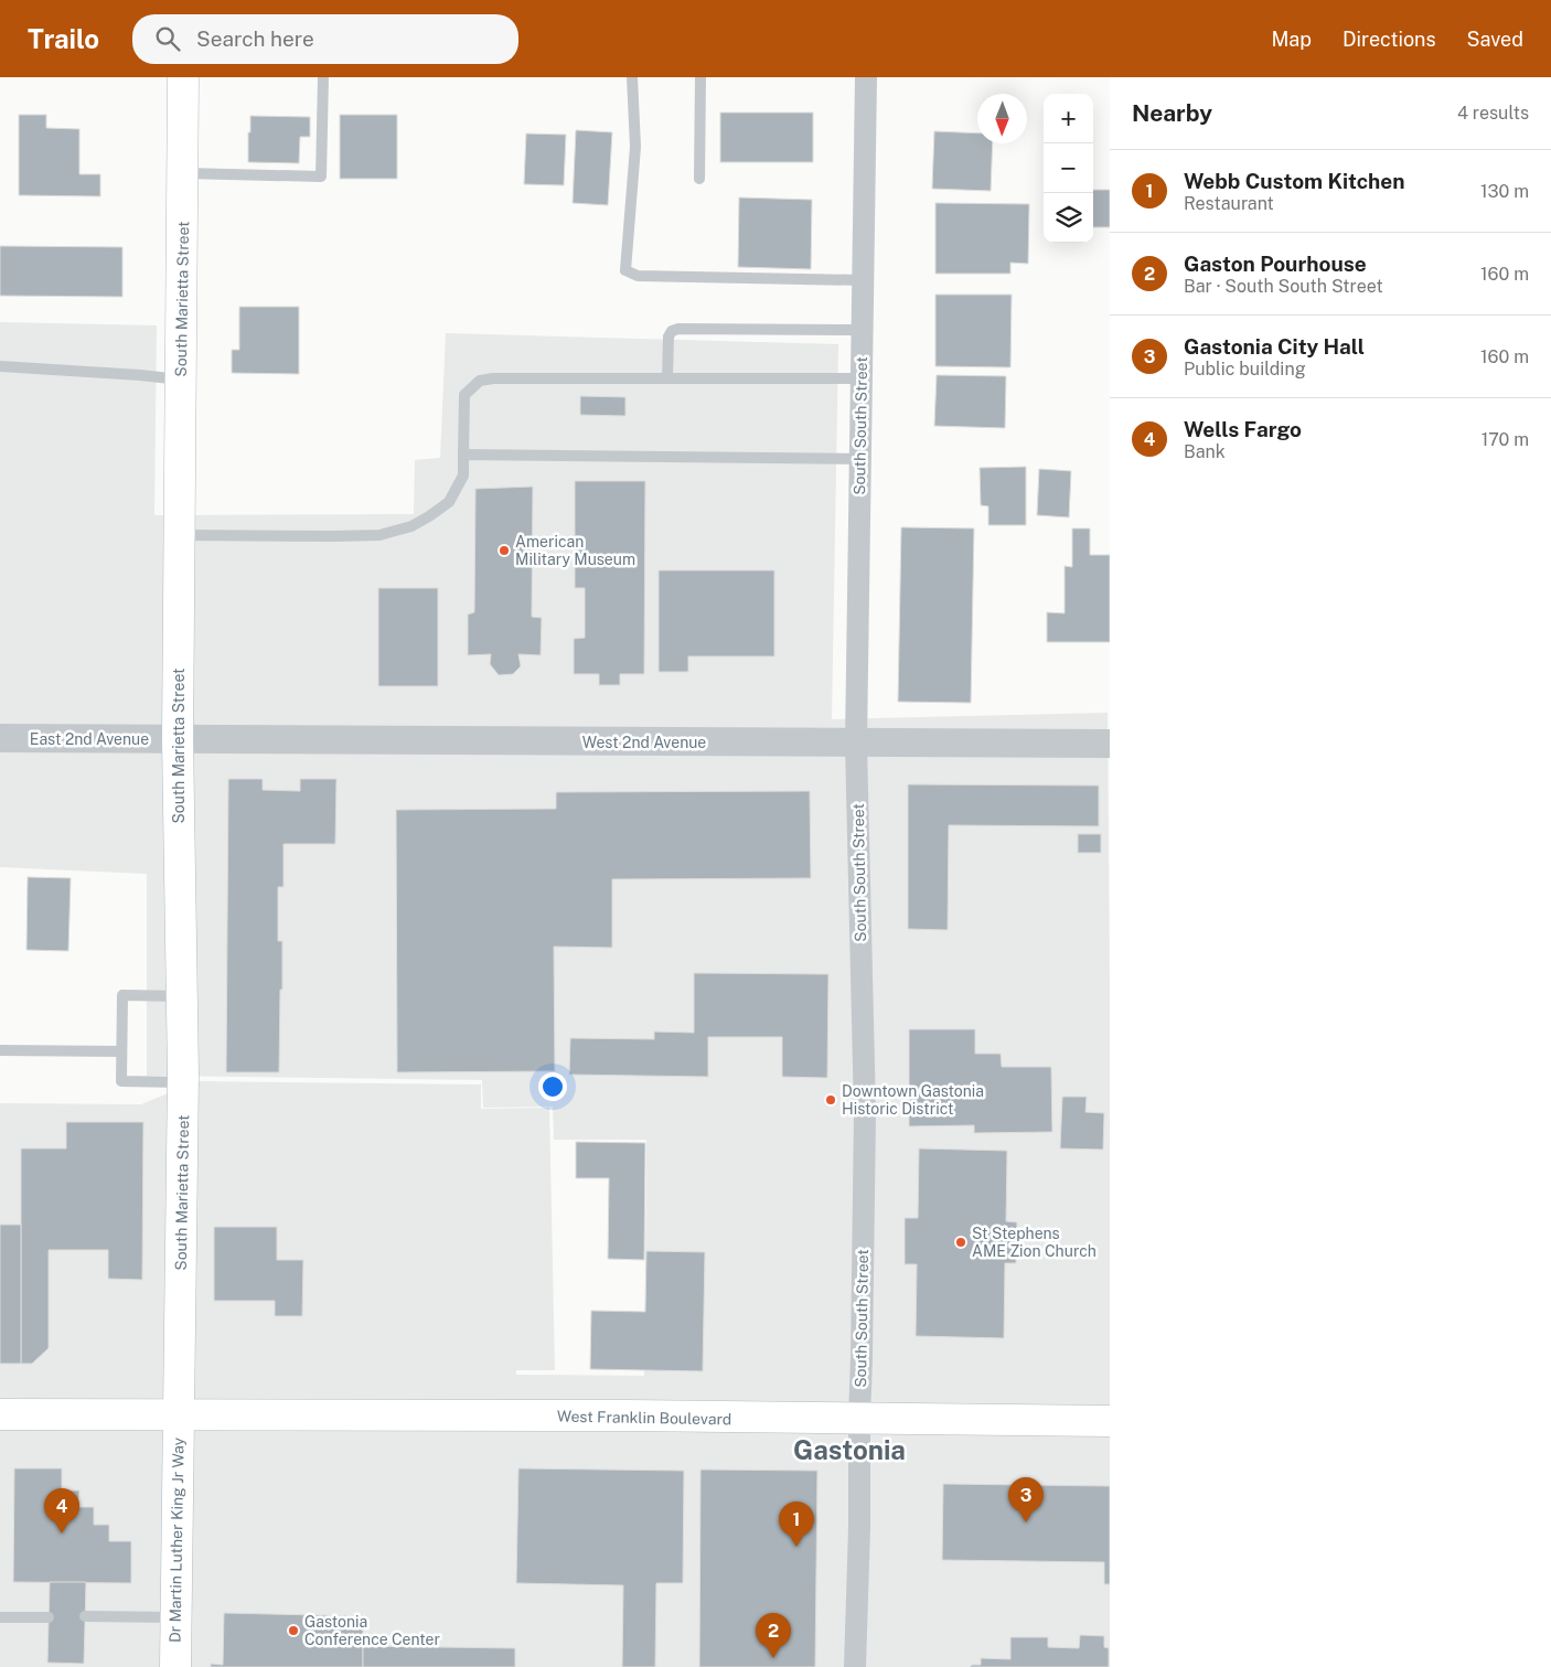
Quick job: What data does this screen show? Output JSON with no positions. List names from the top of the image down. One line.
{"streets":{"main road":["South Marietta Street","West Franklin Boulevard","Dr Martin Luther King Jr Way"],"street":["South South Street","East 2nd Avenue","West 2nd Avenue"]},"crossings":[["South Marietta Street","East 2nd Avenue"],["South Marietta Street","West 2nd Avenue"],["South Marietta Street","West Franklin Boulevard"],["South Marietta Street","Dr Martin Luther King Jr Way"],["South South Street","West 2nd Avenue"],["South South Street","West Franklin Boulevard"],["East 2nd Avenue","West 2nd Avenue"],["West Franklin Boulevard","Dr Martin Luther King Jr Way"]],"districts":["Gastonia"],"places":["American Military Museum","Downtown Gastonia Historic District","St Stephens AME Zion Church","Gastonia Conference Center"],"north":"bottom","page":{"header":"Trailo","search":"Search here","nav":["Map","Directions","Saved"],"heading":["Nearby","4 results"],"map_buttons":["+","−"],"list":[{"mark":"1","name":"Webb Custom Kitchen","note":"Restaurant","value":"130 m"},{"mark":"2","name":"Gaston Pourhouse","note":"Bar · South South Street","value":"160 m"},{"mark":"3","name":"Gastonia City Hall","note":"Public building","value":"160 m"},{"mark":"4","name":"Wells Fargo","note":"Bank","value":"170 m"}],"pins":["3","4","1","2"]}}
